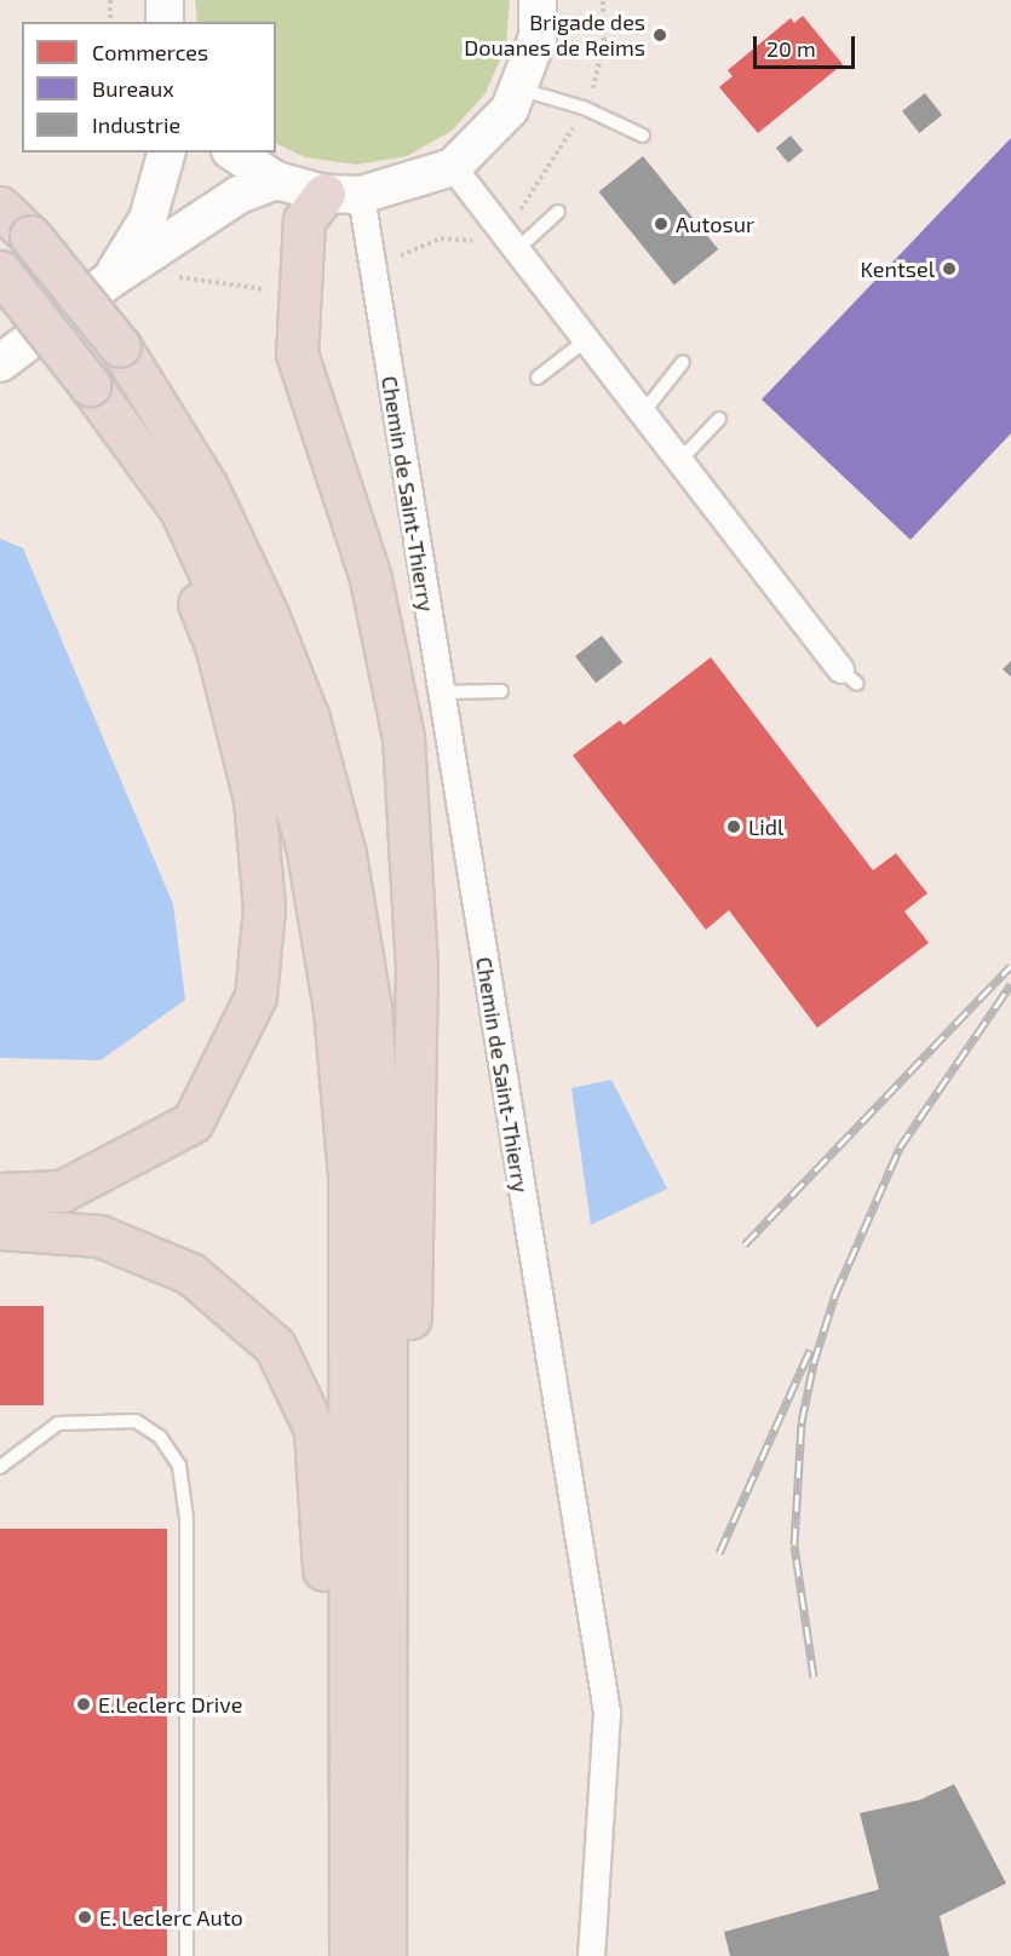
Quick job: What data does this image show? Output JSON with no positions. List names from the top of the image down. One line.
{"streets":{"street":["Chemin de Saint-Thierry"]},"places":["Brigade des Douanes de Reims","Autosur","Kentsel","Lidl","E.Leclerc Drive","E. Leclerc Auto"],"legend":["Commerces","Bureaux","Industrie"],"scale_bar":"20 m"}
